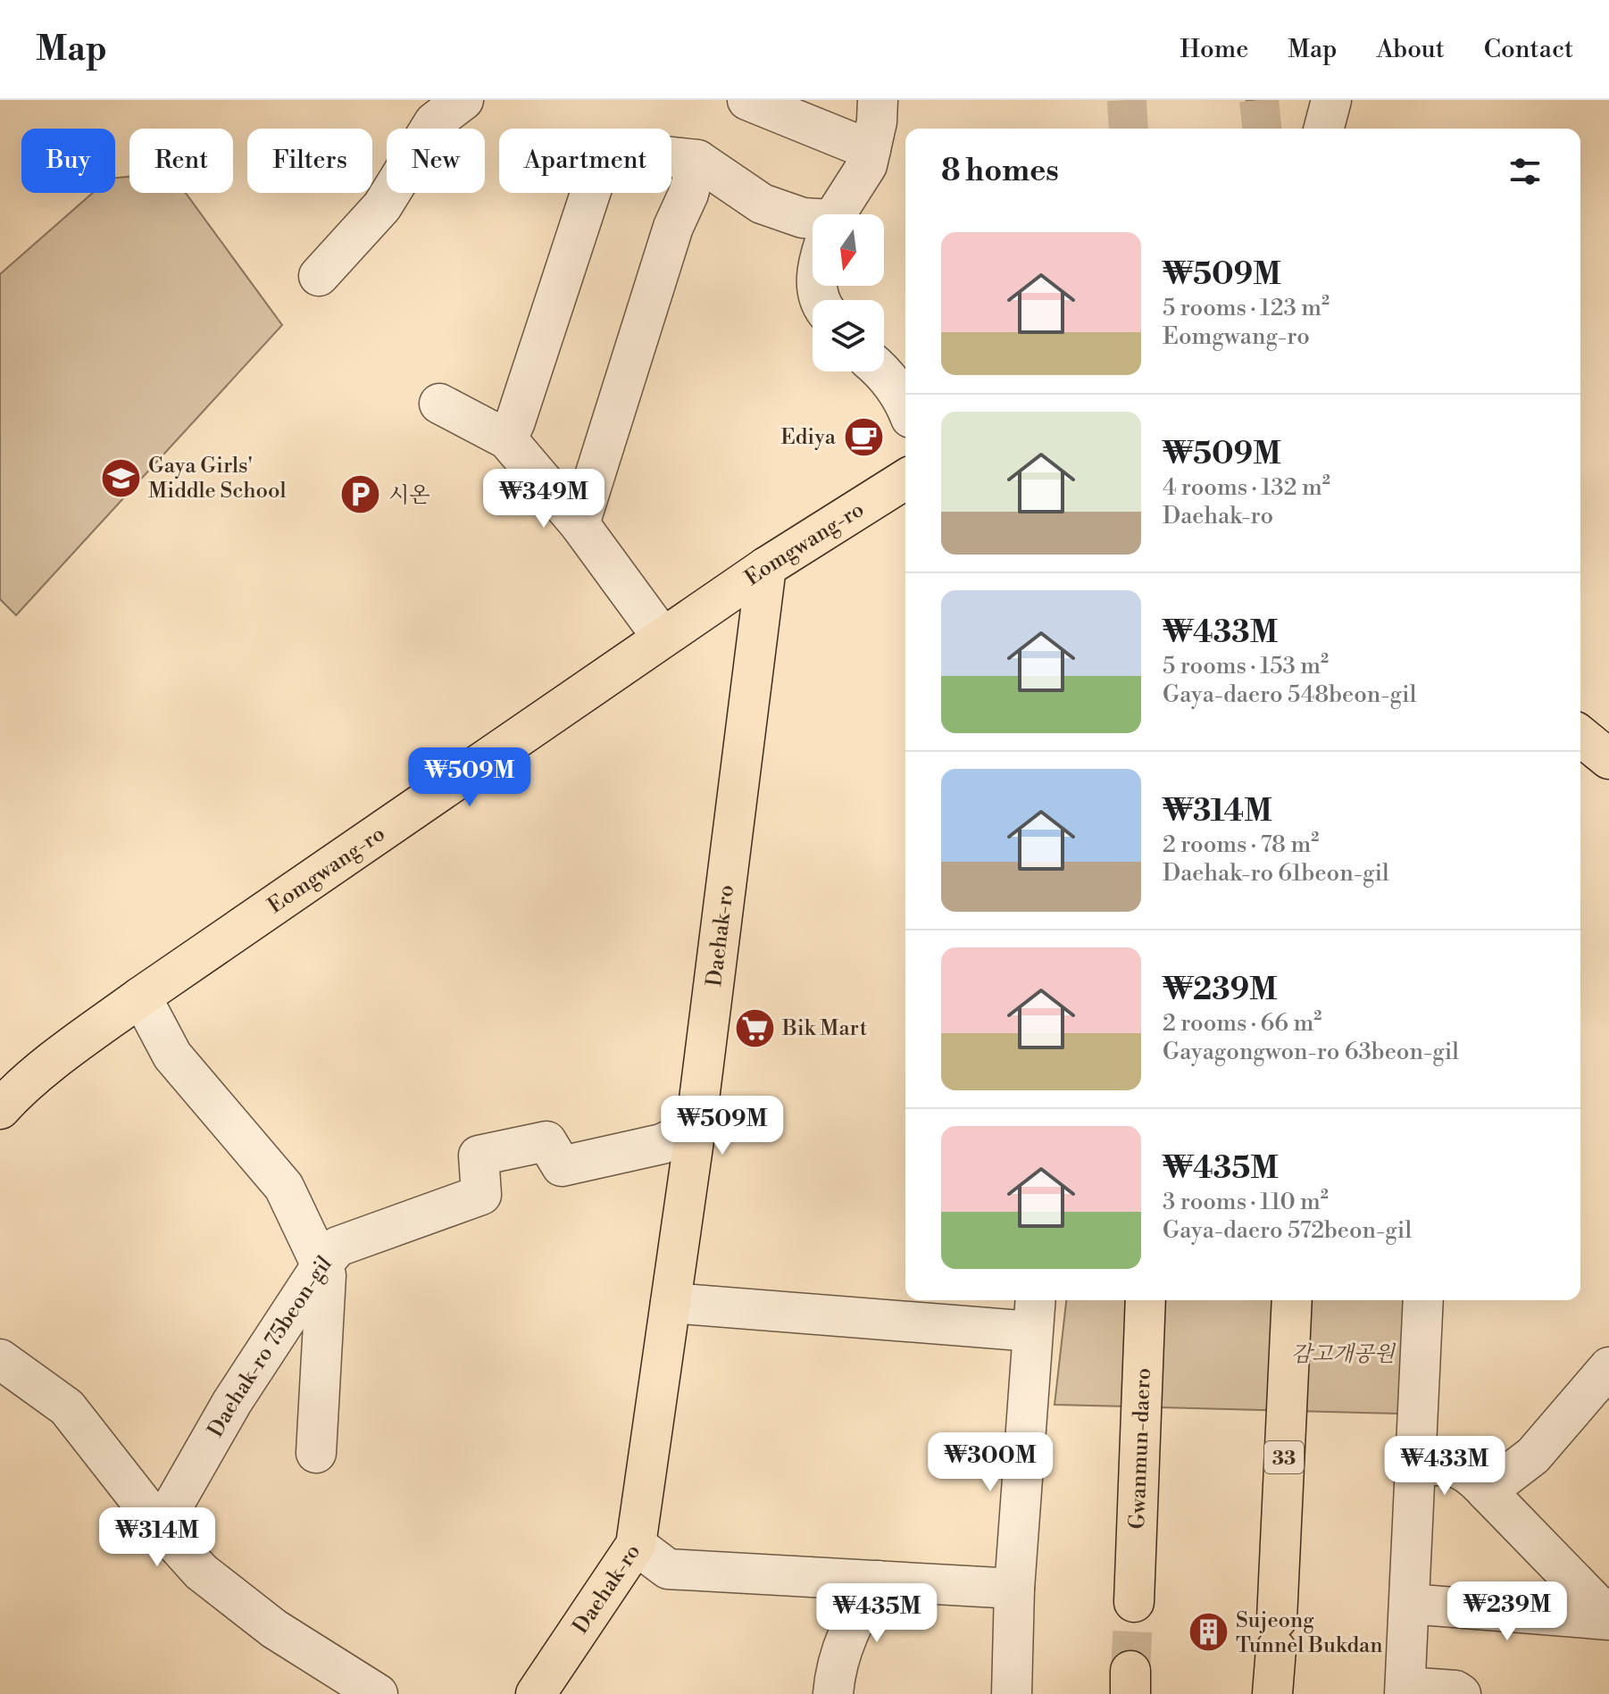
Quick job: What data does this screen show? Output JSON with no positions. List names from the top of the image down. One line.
{"streets":{"main road":["Eomgwang-ro","Daehak-ro","Gwanmun-daero","33"],"street":["Daehak-ro 75beon-gil"]},"crossings":[["Eomgwang-ro","Daehak-ro"],["Daehak-ro","Daehak-ro 75beon-gil"]],"parks":["감고개공원"],"places":{"cafe":["Ediya"],"school or university":["Gaya Girls' Middle School"],"parking":["시온"],"supermarket":["Bik Mart"],"building":["Sujeong Tunnel Bukdan"]},"north":"bottom","page":{"header":"Map","nav":["Home","Map","About","Contact"],"chip":["Buy","Rent","Filters","New","Apartment"],"heading":"8 homes","list":[{"name":"₩509M","note":"5 rooms · 123 m² · Eomgwang-ro"},{"name":"₩509M","note":"4 rooms · 132 m² · Daehak-ro"},{"name":"₩433M","note":"5 rooms · 153 m² · Gaya-daero 548beon-gil"},{"name":"₩314M","note":"2 rooms · 78 m² · Daehak-ro 61beon-gil"},{"name":"₩239M","note":"2 rooms · 66 m² · Gayagongwon-ro 63beon-gil"},{"name":"₩435M","note":"3 rooms · 110 m² · Gaya-daero 572beon-gil"}],"price":["₩349M","₩509M","₩509M","₩300M","₩433M","₩314M","₩239M","₩435M"]}}
